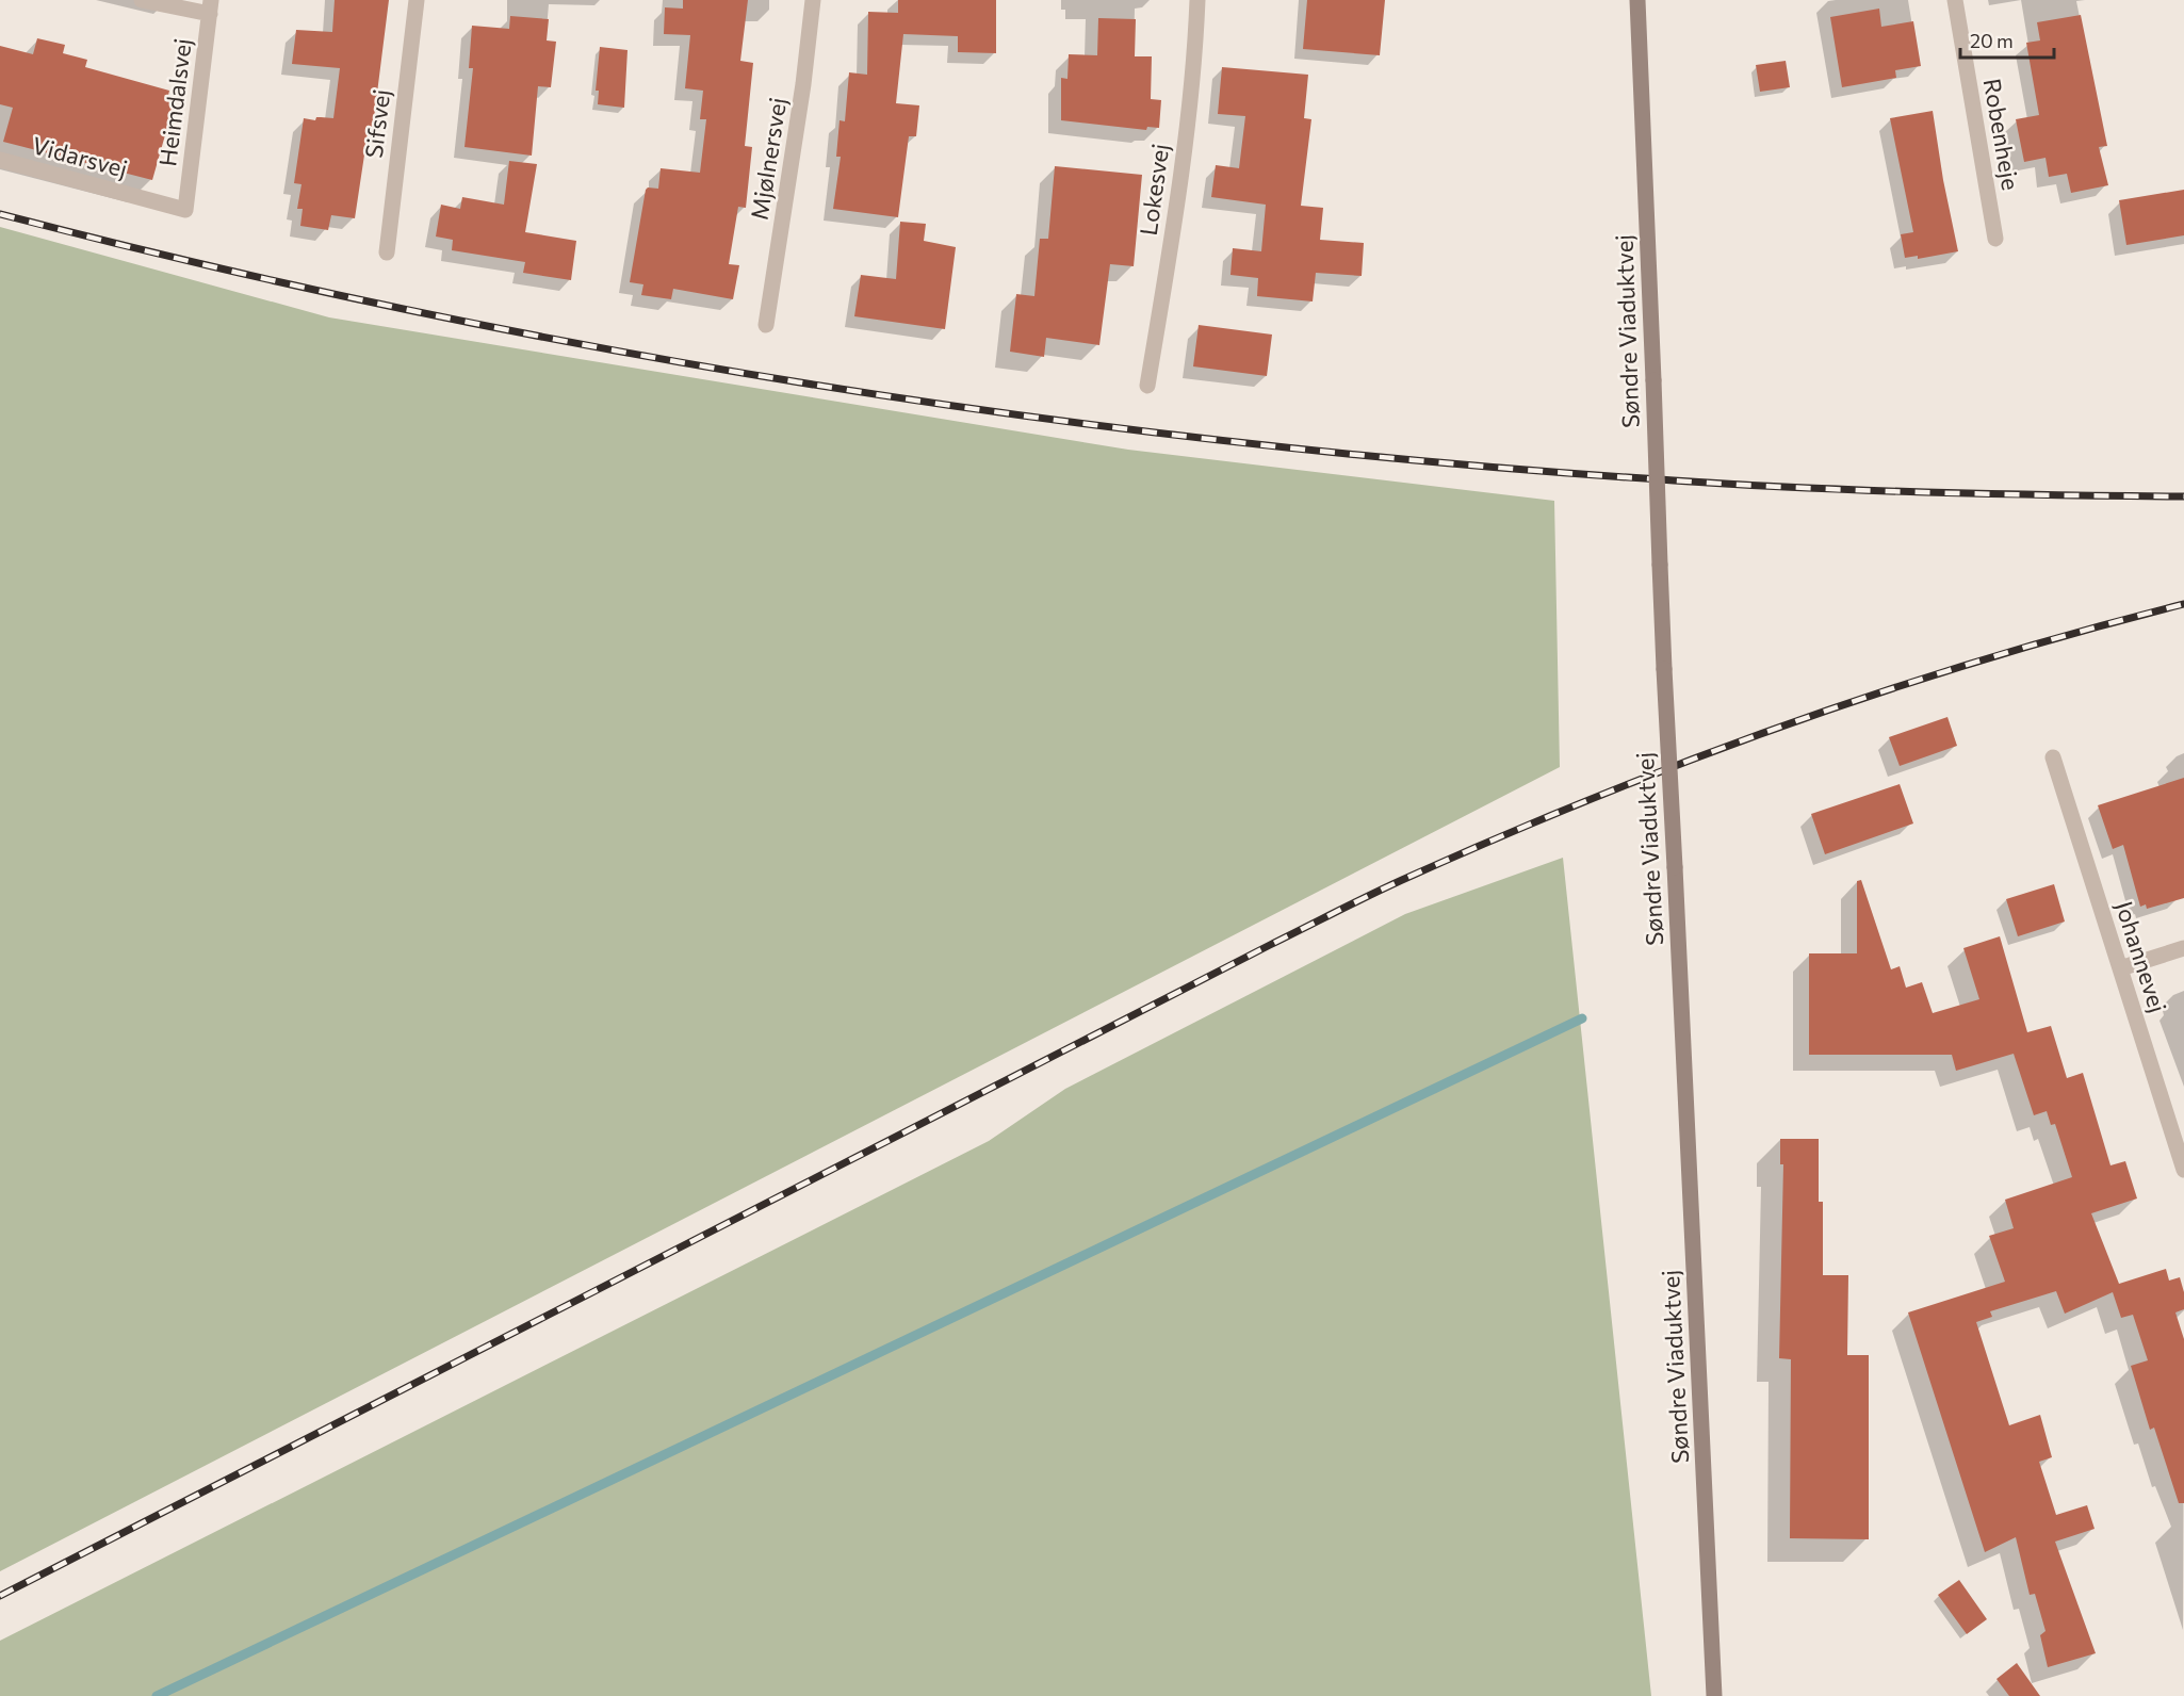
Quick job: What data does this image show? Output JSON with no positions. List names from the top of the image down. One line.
{"streets":{"main road":["Søndre Viaduktvej"],"street":["Heimdalsvej","Sifsvej","Robenheje","Vidarsvej","Mjølnersvej","Lokesvej","Johannevej"]},"crossings":[["Heimdalsvej","Vidarsvej"]],"scale_bar":"20 m"}
